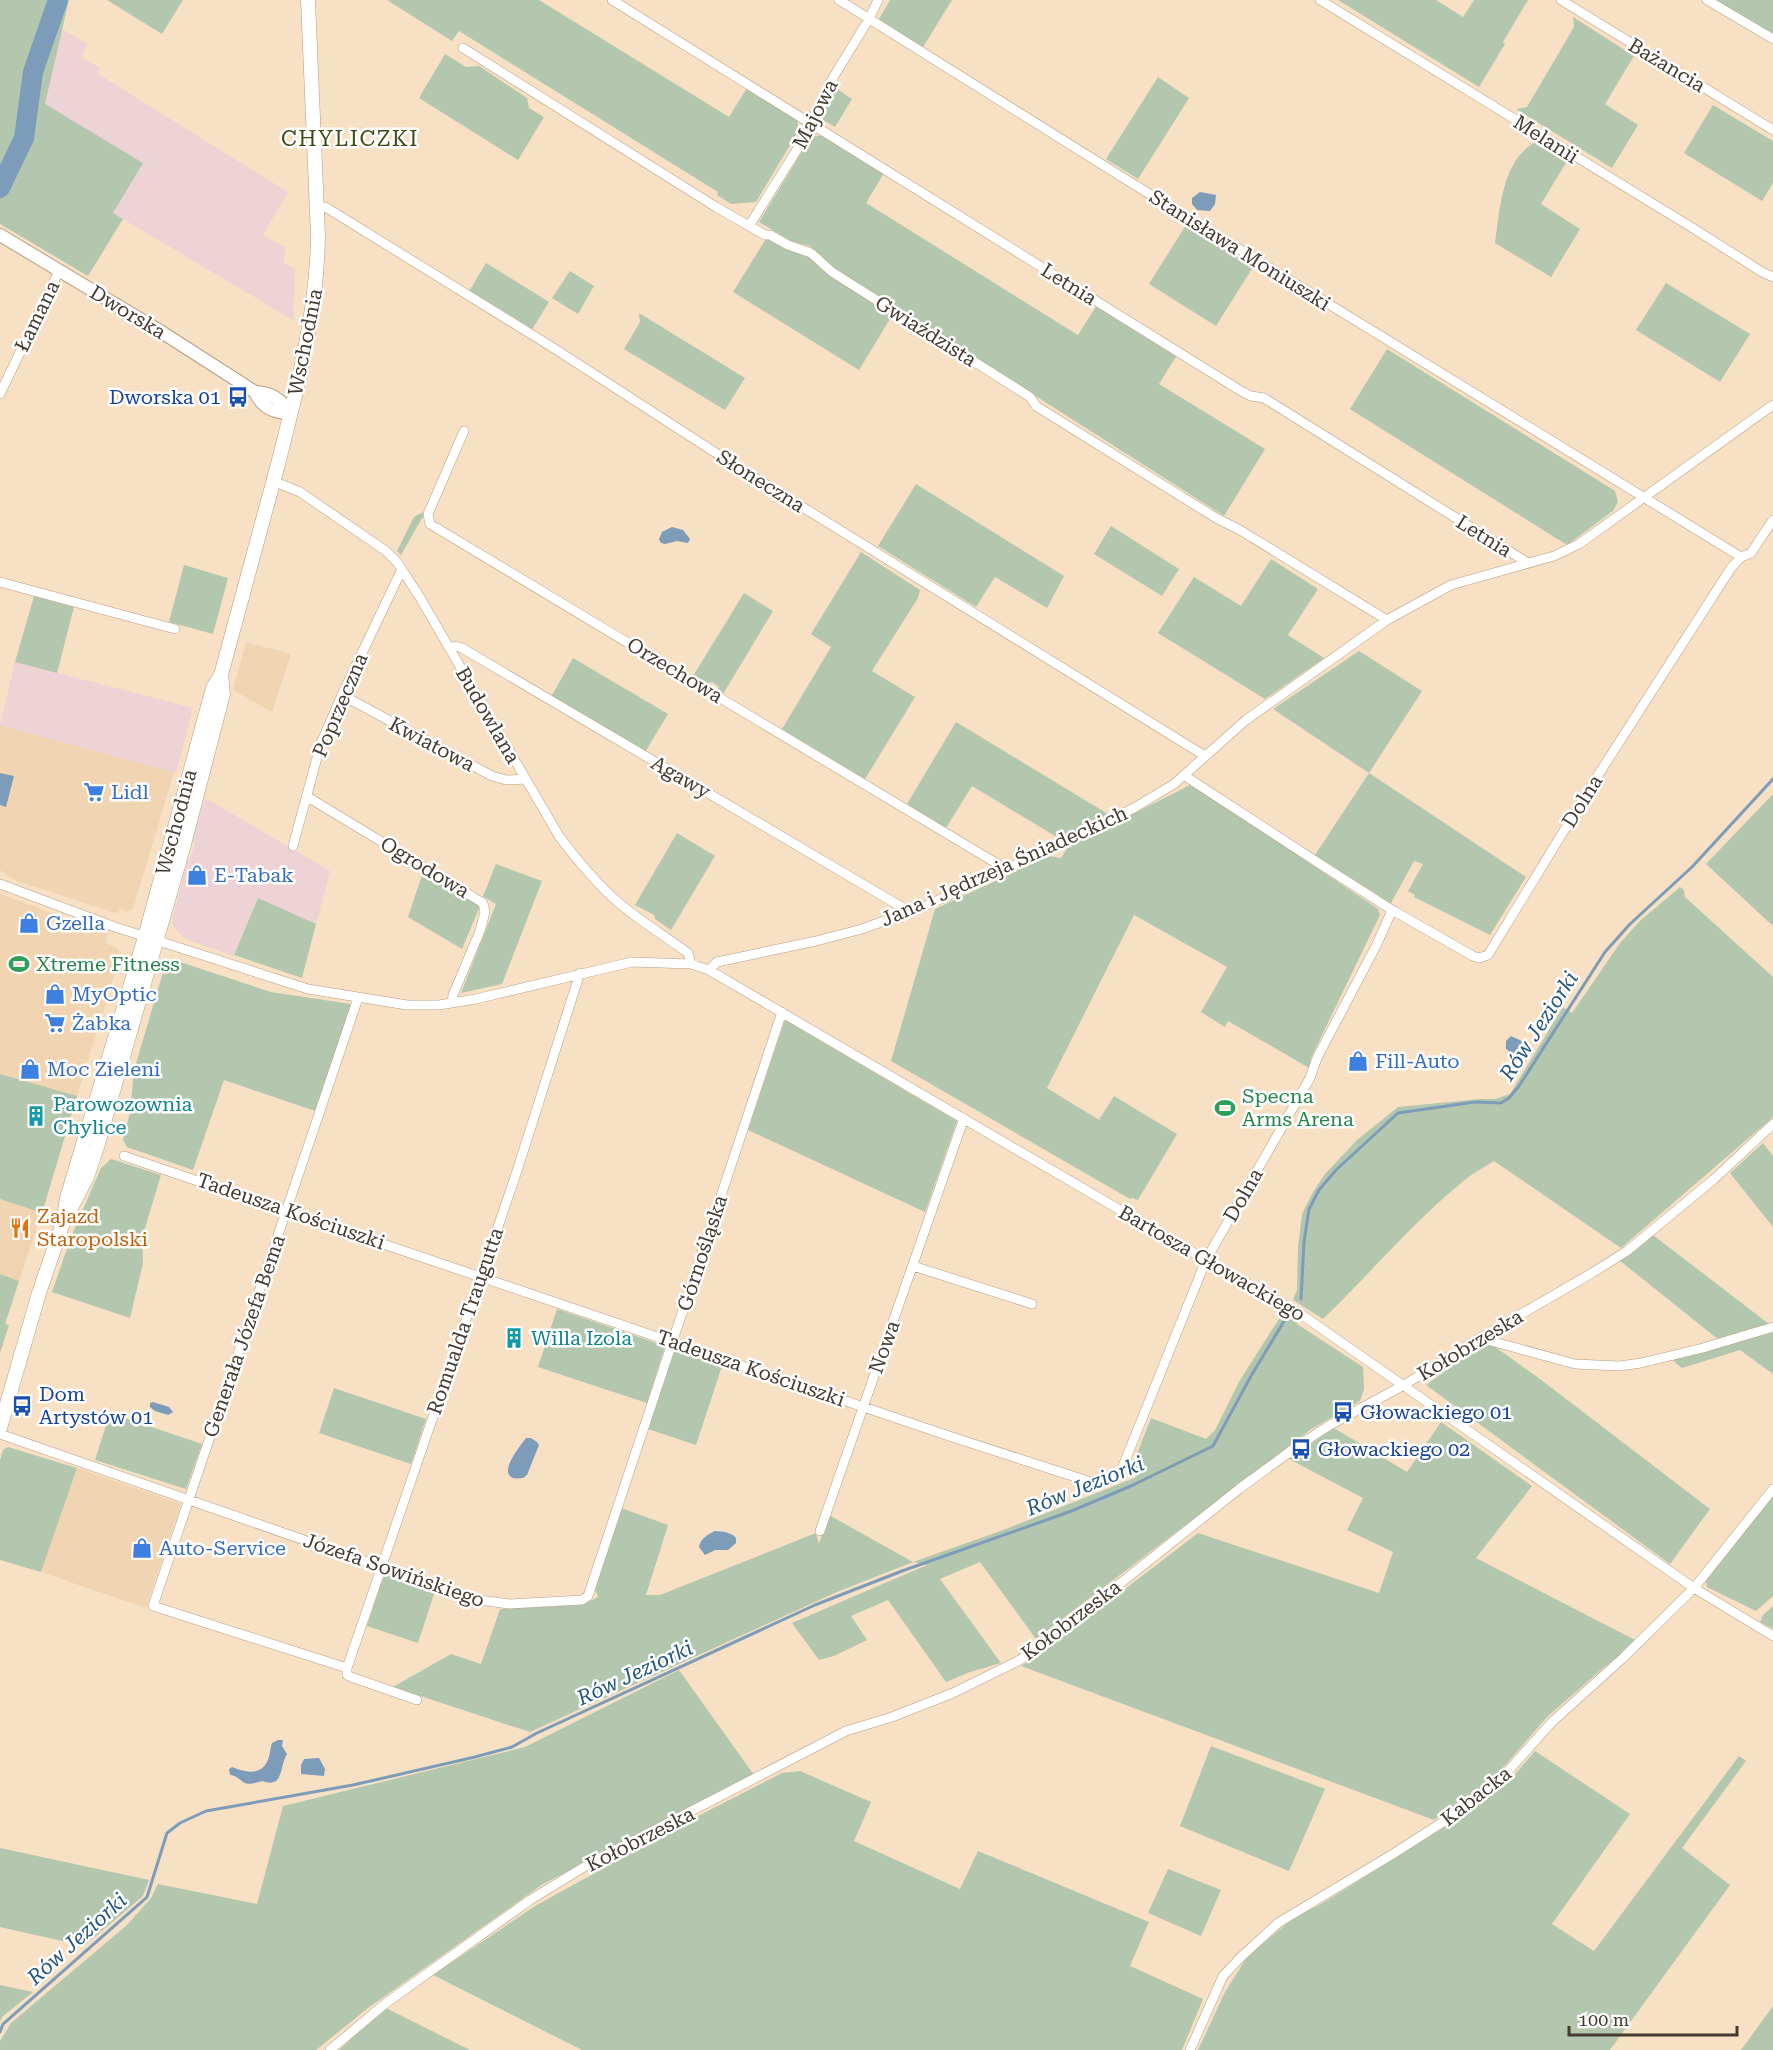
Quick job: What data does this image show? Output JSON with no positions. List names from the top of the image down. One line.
{"streets":{"main road":["Wschodnia"],"street":["Bażancia","Majowa","Melanii","Stanisława Moniuszki","Letnia","Dworska","Łamana","Gwiaździsta","Słoneczna","Orzechowa","Poprzeczna","Budowlana","Kwiatowa","Agawy","Dolna","Jana i Jędrzeja Śniadeckich","Ogrodowa","Tadeusza Kościuszki","Górnośląska","Bartosza Głowackiego","Romualda Traugutta","Generała Józefa Bema","Kołobrzeska","Nowa","Józefa Sowińskiego","Kabacka"]},"crossings":[["Majowa","Stanisława Moniuszki"],["Majowa","Letnia"],["Majowa","Gwiaździsta"],["Stanisława Moniuszki","Jana i Jędrzeja Śniadeckich"],["Letnia","Jana i Jędrzeja Śniadeckich"],["Dworska","Łamana"],["Dworska","Wschodnia"],["Gwiaździsta","Jana i Jędrzeja Śniadeckich"],["Wschodnia","Słoneczna"],["Wschodnia","Budowlana"],["Słoneczna","Jana i Jędrzeja Śniadeckich"],["Orzechowa","Jana i Jędrzeja Śniadeckich"],["Poprzeczna","Budowlana"],["Poprzeczna","Kwiatowa"],["Poprzeczna","Ogrodowa"],["Budowlana","Kwiatowa"],["Budowlana","Agawy"],["Agawy","Jana i Jędrzeja Śniadeckich"],["Dolna","Jana i Jędrzeja Śniadeckich"],["Dolna","Tadeusza Kościuszki"],["Dolna","Bartosza Głowackiego"],["Jana i Jędrzeja Śniadeckich","Bartosza Głowackiego"],["Tadeusza Kościuszki","Górnośląska"],["Tadeusza Kościuszki","Romualda Traugutta"],["Tadeusza Kościuszki","Generała Józefa Bema"],["Tadeusza Kościuszki","Nowa"],["Górnośląska","Bartosza Głowackiego"],["Górnośląska","Józefa Sowińskiego"],["Bartosza Głowackiego","Kołobrzeska"],["Bartosza Głowackiego","Nowa"],["Bartosza Głowackiego","Kabacka"],["Romualda Traugutta","Generała Józefa Bema"],["Romualda Traugutta","Józefa Sowińskiego"],["Generała Józefa Bema","Józefa Sowińskiego"]],"districts":["CHYLICZKI"],"water":["Rów Jeziorki"],"places":{"bus stop":["Dworska 01","Dom Artystów 01","Głowackiego 01","Głowackiego 02"],"supermarket":["Lidl","Żabka"],"shop":["E-Tabak","Gzella","MyOptic","Fill-Auto","Moc Zieleni","Auto-Service"],"sports":["Xtreme Fitness","Specna Arms Arena"],"building":["Parowozownia Chylice","Willa Izola"],"restaurant":["Zajazd Staropolski"]},"scale_bar":"100 m"}
